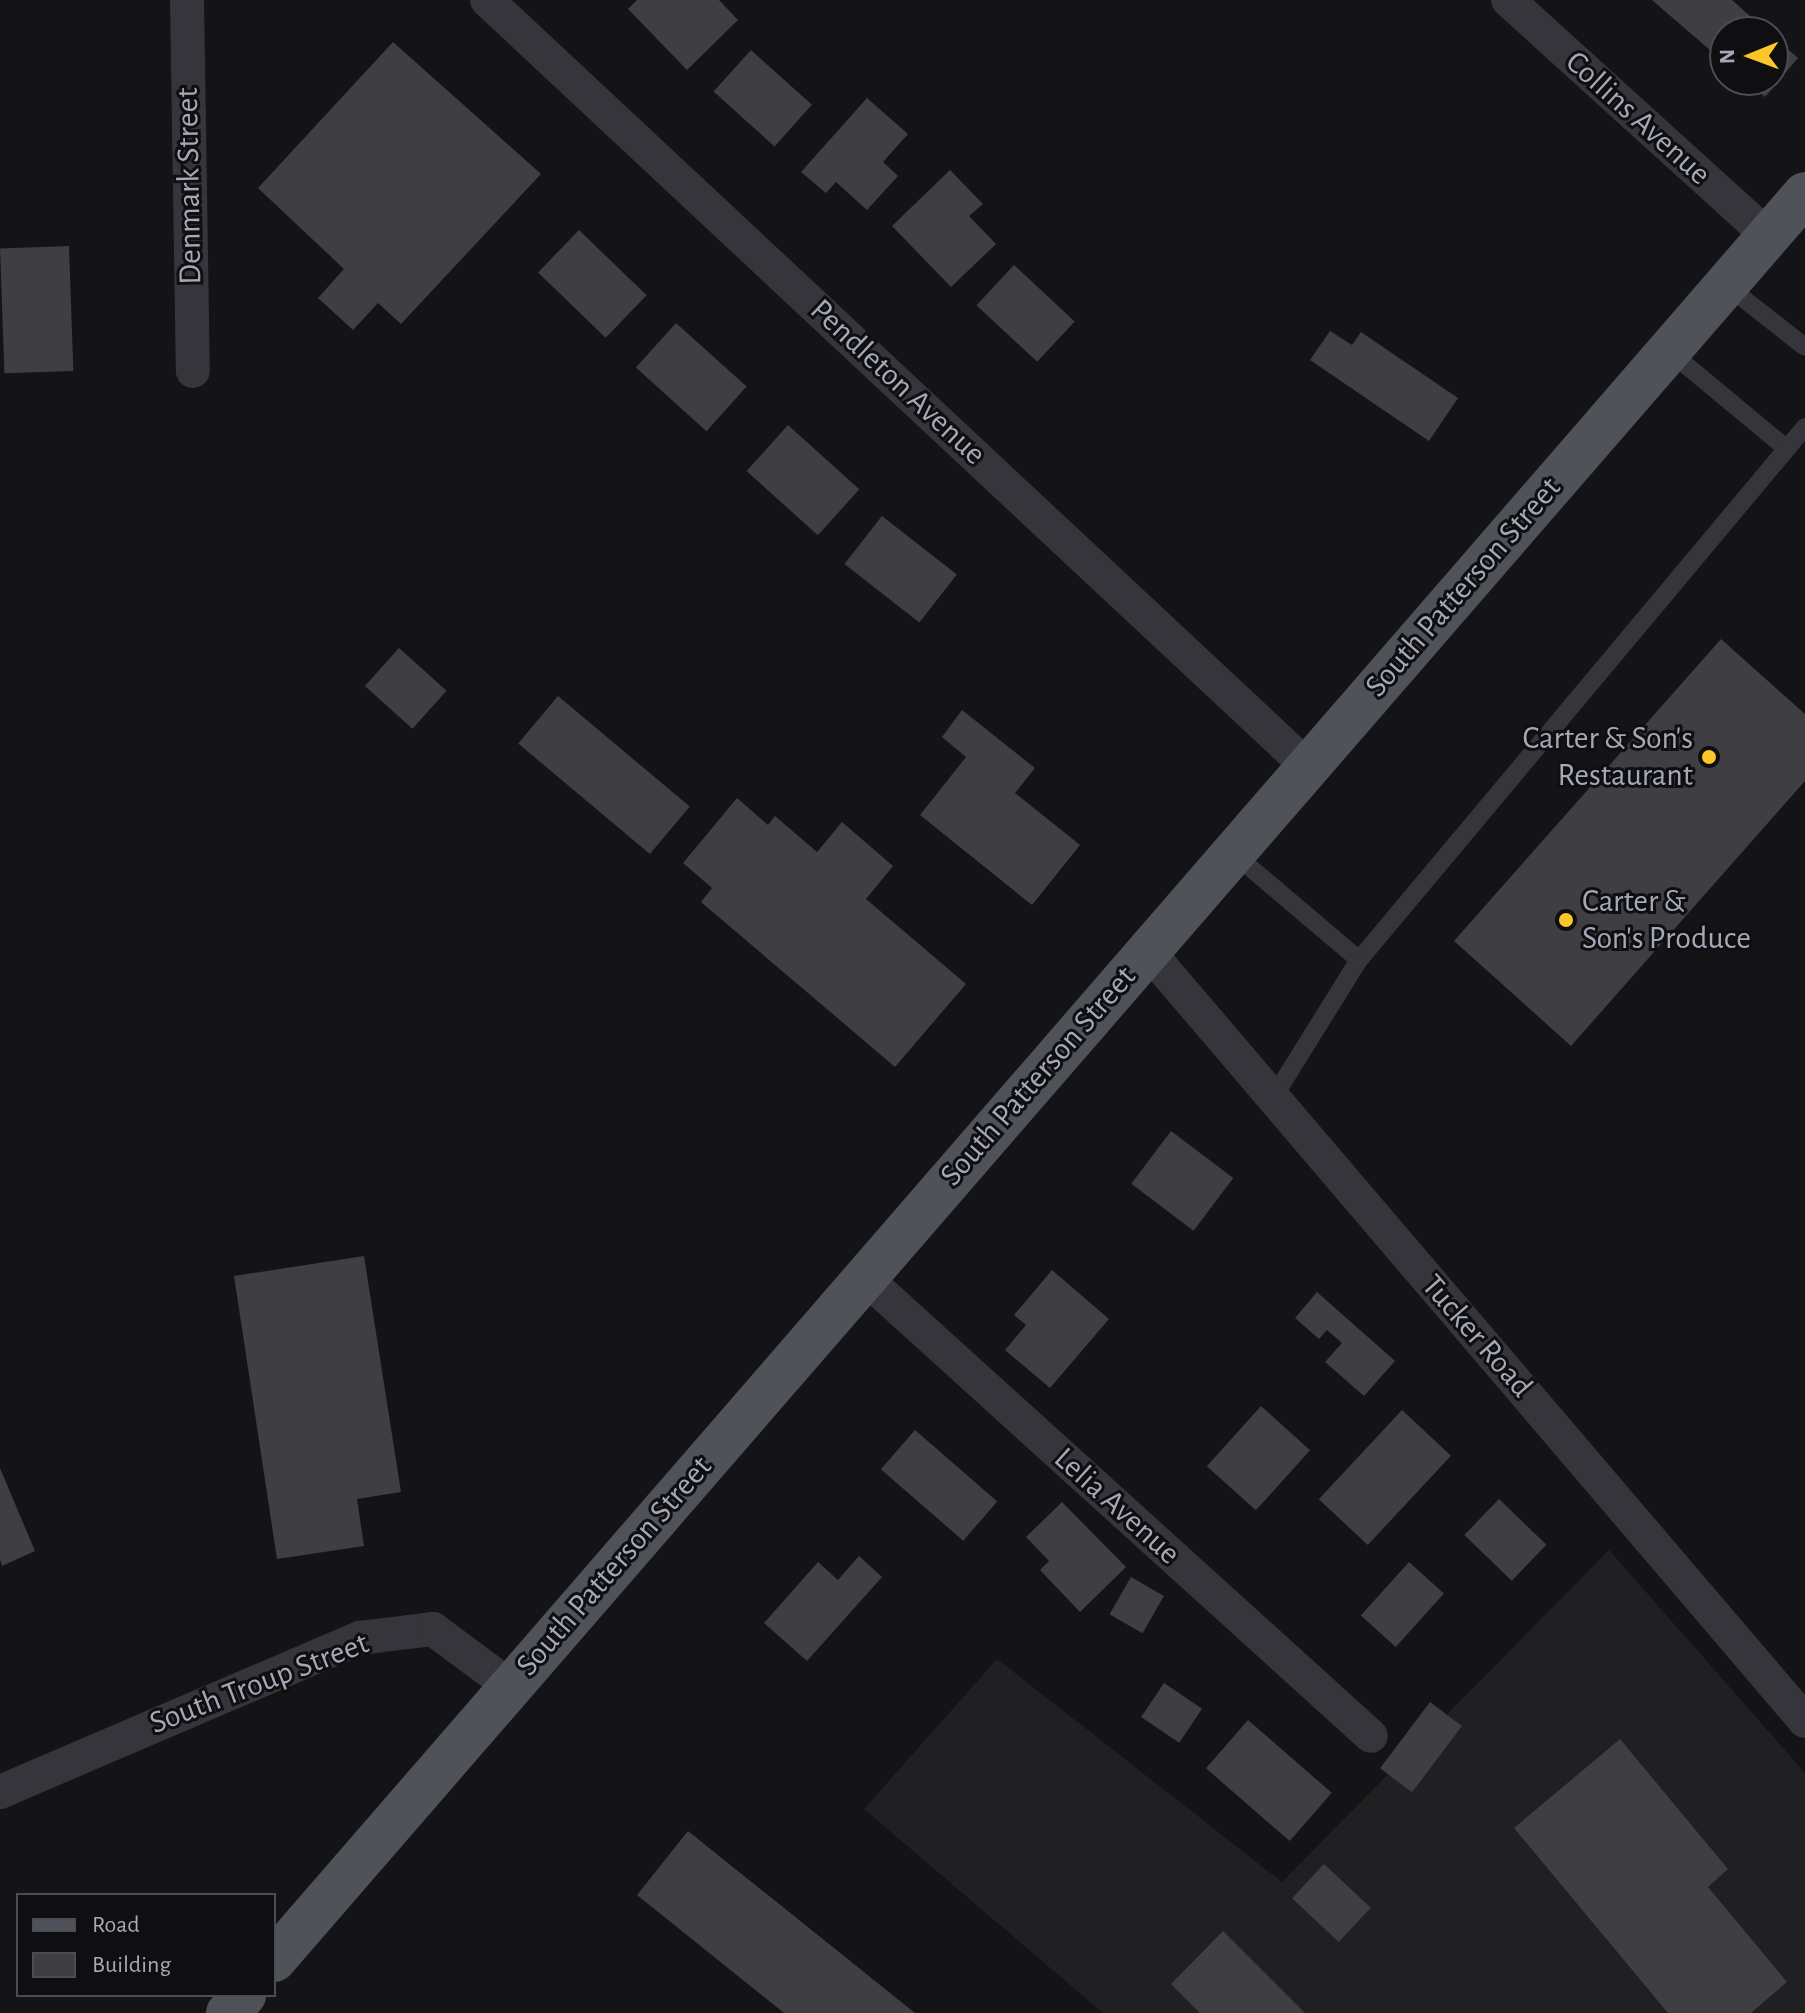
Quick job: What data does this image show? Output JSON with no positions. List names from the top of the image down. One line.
{"streets":{"main road":["South Patterson Street"],"street":["Collins Avenue","Denmark Street","Pendleton Avenue","Tucker Road","Lelia Avenue","South Troup Street"]},"crossings":[["Collins Avenue","South Patterson Street"],["Pendleton Avenue","South Patterson Street"],["South Patterson Street","Tucker Road"],["South Patterson Street","Lelia Avenue"],["South Patterson Street","South Troup Street"]],"places":["Carter & Son's Restaurant","Carter & Son's Produce"],"legend":["Road","Building"],"north":"left"}
